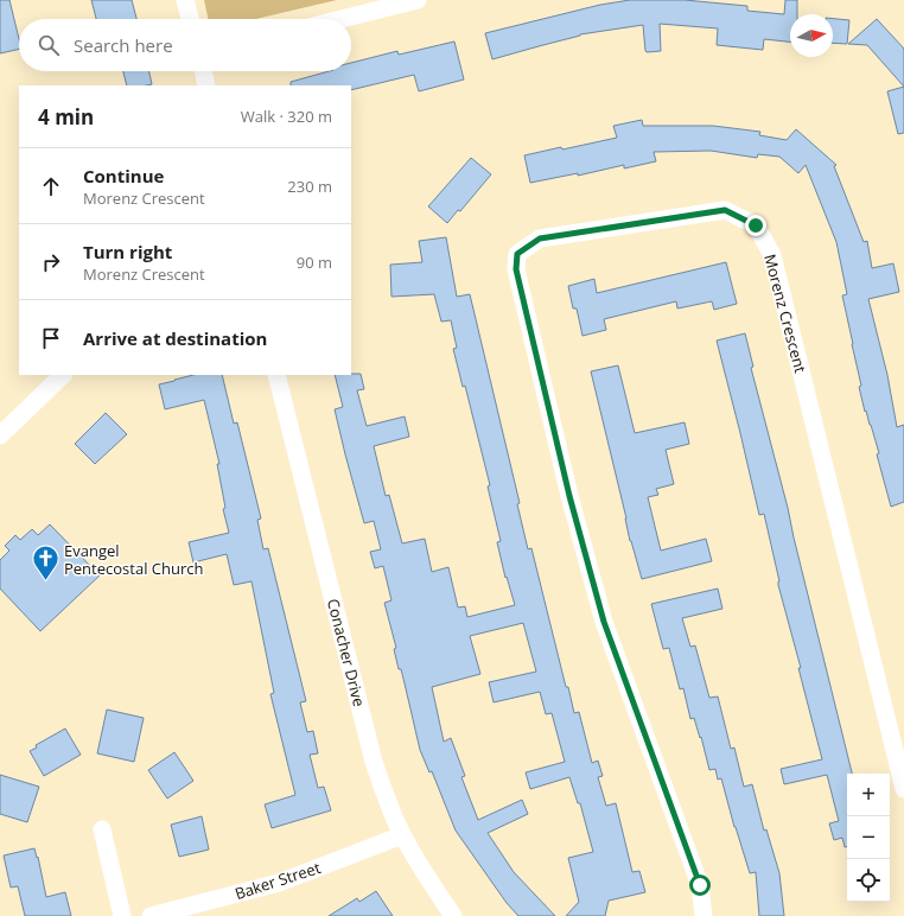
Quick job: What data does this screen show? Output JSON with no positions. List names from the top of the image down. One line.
{"streets":{"street":["Morenz Crescent","Conacher Drive","Baker Street"]},"crossings":[["Conacher Drive","Baker Street"]],"places":{"church":["Evangel Pentecostal Church"]},"north":"right","page":{"search":"Search here","heading":["4 min","Walk · 320 m"],"list":[["Continue","Morenz Crescent","230 m"],["Turn right","Morenz Crescent","90 m"],"Arrive at destination"],"map_buttons":["+","−"]}}
